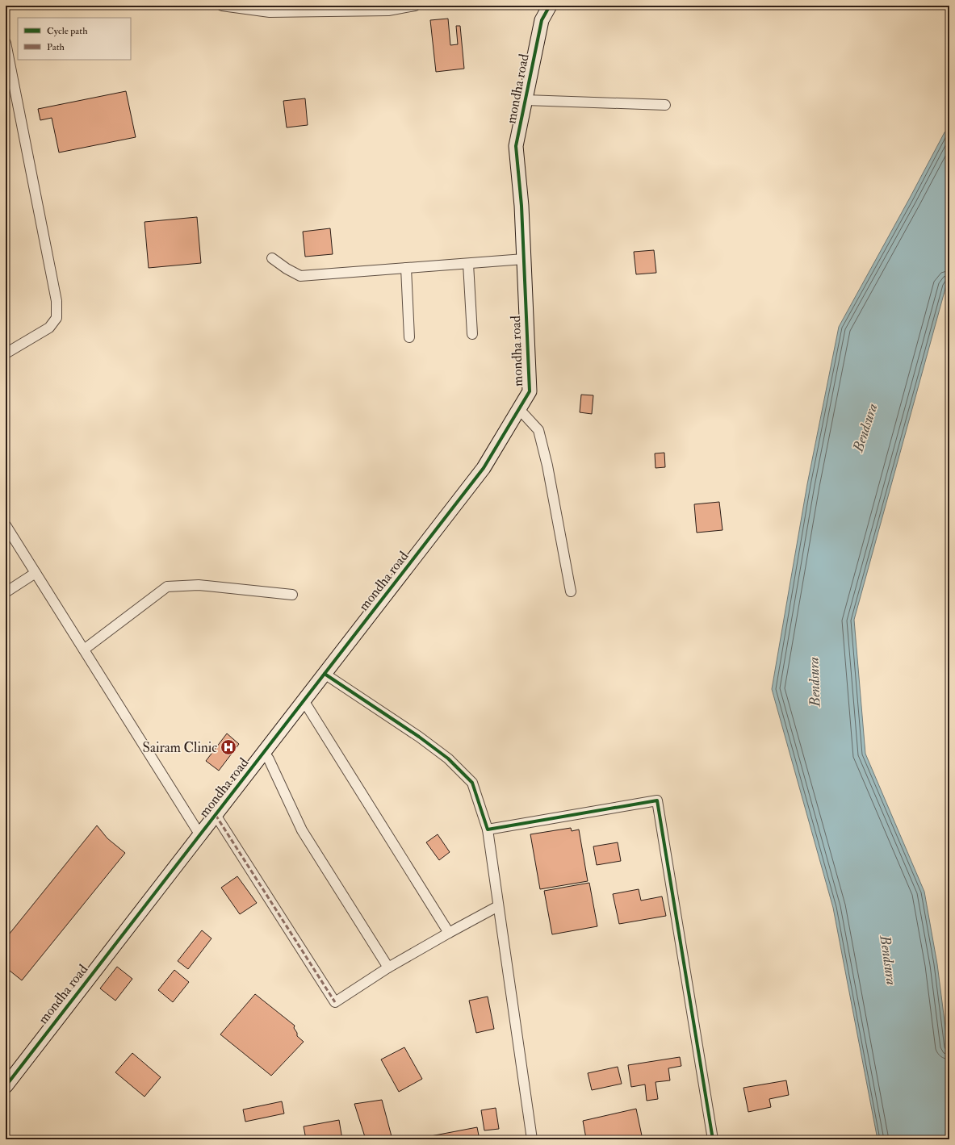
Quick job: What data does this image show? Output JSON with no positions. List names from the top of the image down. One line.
{"streets":{"street":["mondha road"]},"water":["Bendsura"],"places":{"hospital":["Sairam Clinic"]},"legend":["Cycle path","Path"]}
